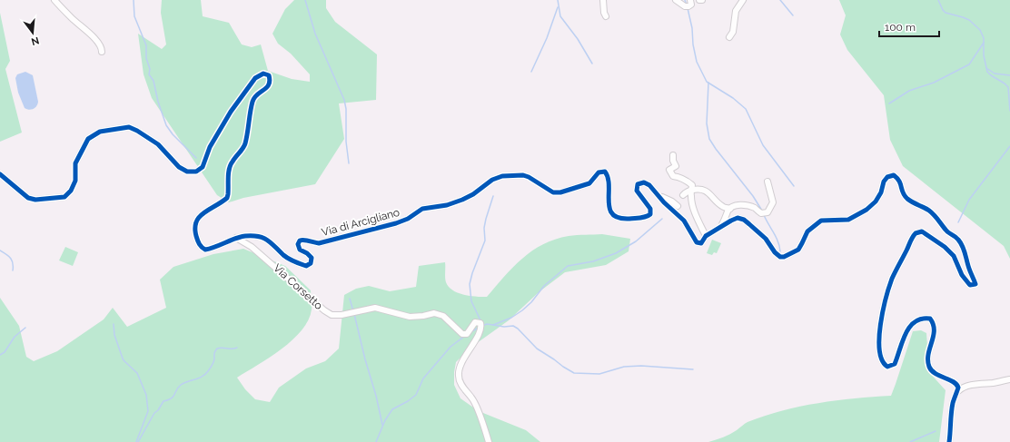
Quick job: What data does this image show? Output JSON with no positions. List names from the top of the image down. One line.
{"streets":{"street":["Via di Arcigliano","Via Corsetto"]},"crossings":[["Via di Arcigliano","Via Corsetto"]],"scale_bar":"100 m","north":"bottom"}
